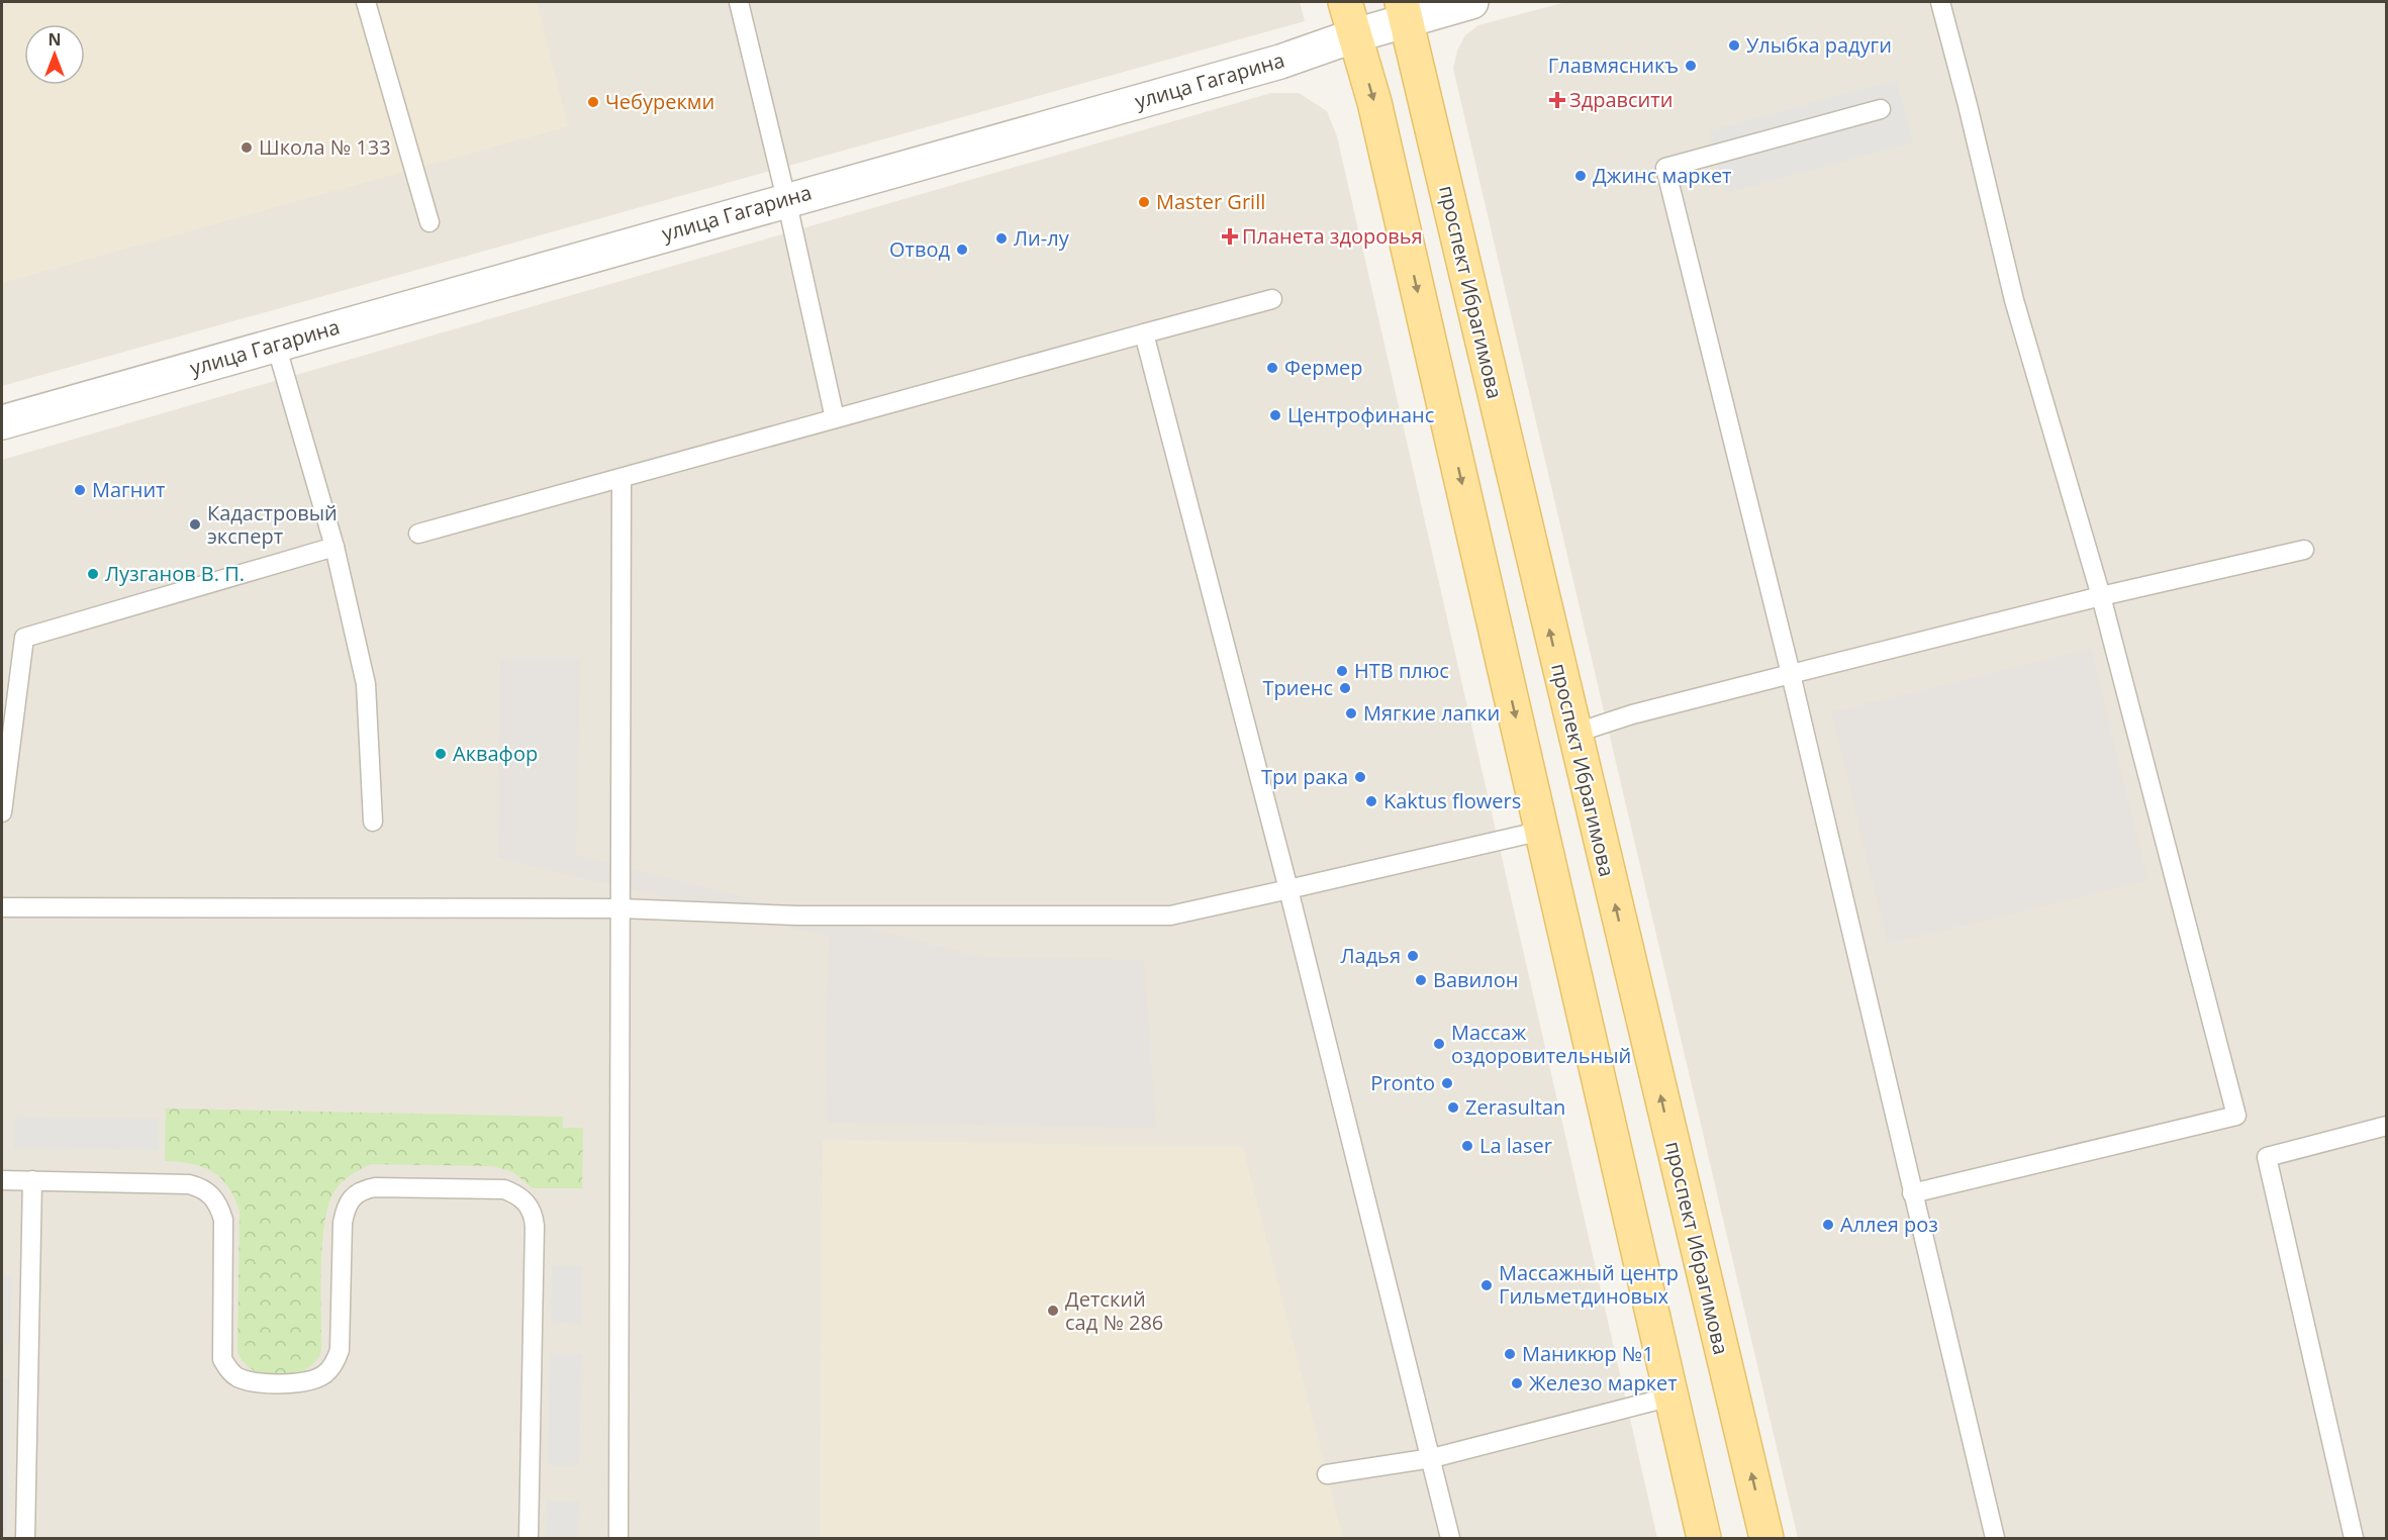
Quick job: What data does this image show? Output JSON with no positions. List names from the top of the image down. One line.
{"streets":{"main road":["проспект Ибрагимова"],"street":["улица Гагарина"]},"crossings":[["улица Гагарина","проспект Ибрагимова"]],"places":{"other":["Улыбка радуги","Главмясникъ","Чебурекми","Школа № 133","Джинс маркет","Master Grill","Ли-лу","Отвод","Фермер","Центрофинанс","Магнит","Кадастровый эксперт","Лузганов В. П.","НТВ плюс","Триенс","Мягкие лапки","Аквафор","Три рака","Kaktus flowers","Ладья","Вавилон","Массаж оздоровительный","Pronto","Zerasultan","La laser","Аллея роз","Массажный центр Гильметдиновых","Детский сад № 286","Маникюр №1","Железо маркет"],"health":["Здравсити","Планета здоровья"]},"north":"top"}
